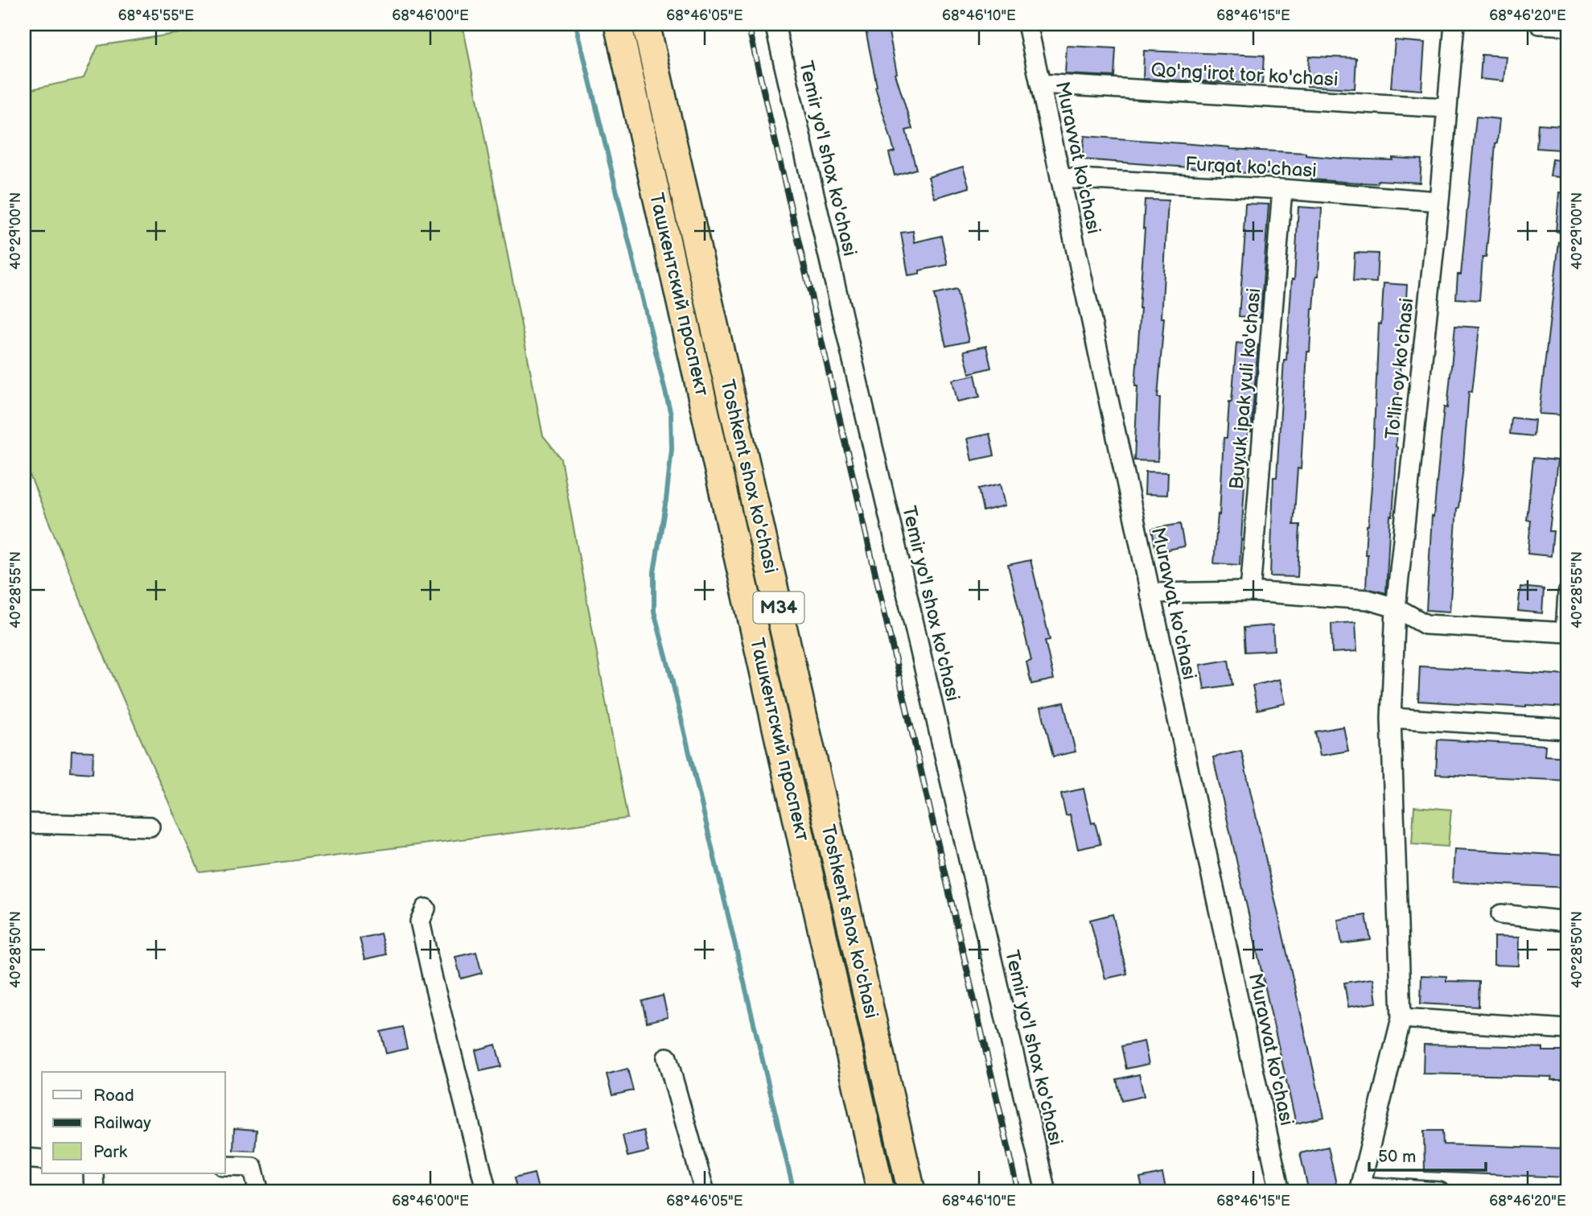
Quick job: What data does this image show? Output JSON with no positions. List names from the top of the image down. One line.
{"streets":{"highway":["Ташкентский проспект","Toshkent shox ko'chasi","M34"],"street":["Qo'ng'irot tor ko'chasi","Muravvat ko'chasi","Temir yo'l shox ko'chasi","Furqat ko'chasi","To'lin oy ko'chasi","Buyuk ipak yuli ko'chasi"]},"crossings":[["Qo'ng'irot tor ko'chasi","Muravvat ko'chasi"],["Qo'ng'irot tor ko'chasi","To'lin oy ko'chasi"],["Muravvat ko'chasi","Furqat ko'chasi"],["Furqat ko'chasi","To'lin oy ko'chasi"],["Furqat ko'chasi","Buyuk ipak yuli ko'chasi"]],"legend":["Road","Railway","Park"],"scale_bar":"50 m","coordinates":["68°45'55\"E","68°46'00\"E","68°46'05\"E","68°46'10\"E","68°46'15\"E","68°46'20\"E","40°29'00\"N","40°28'55\"N","40°28'50\"N"]}
